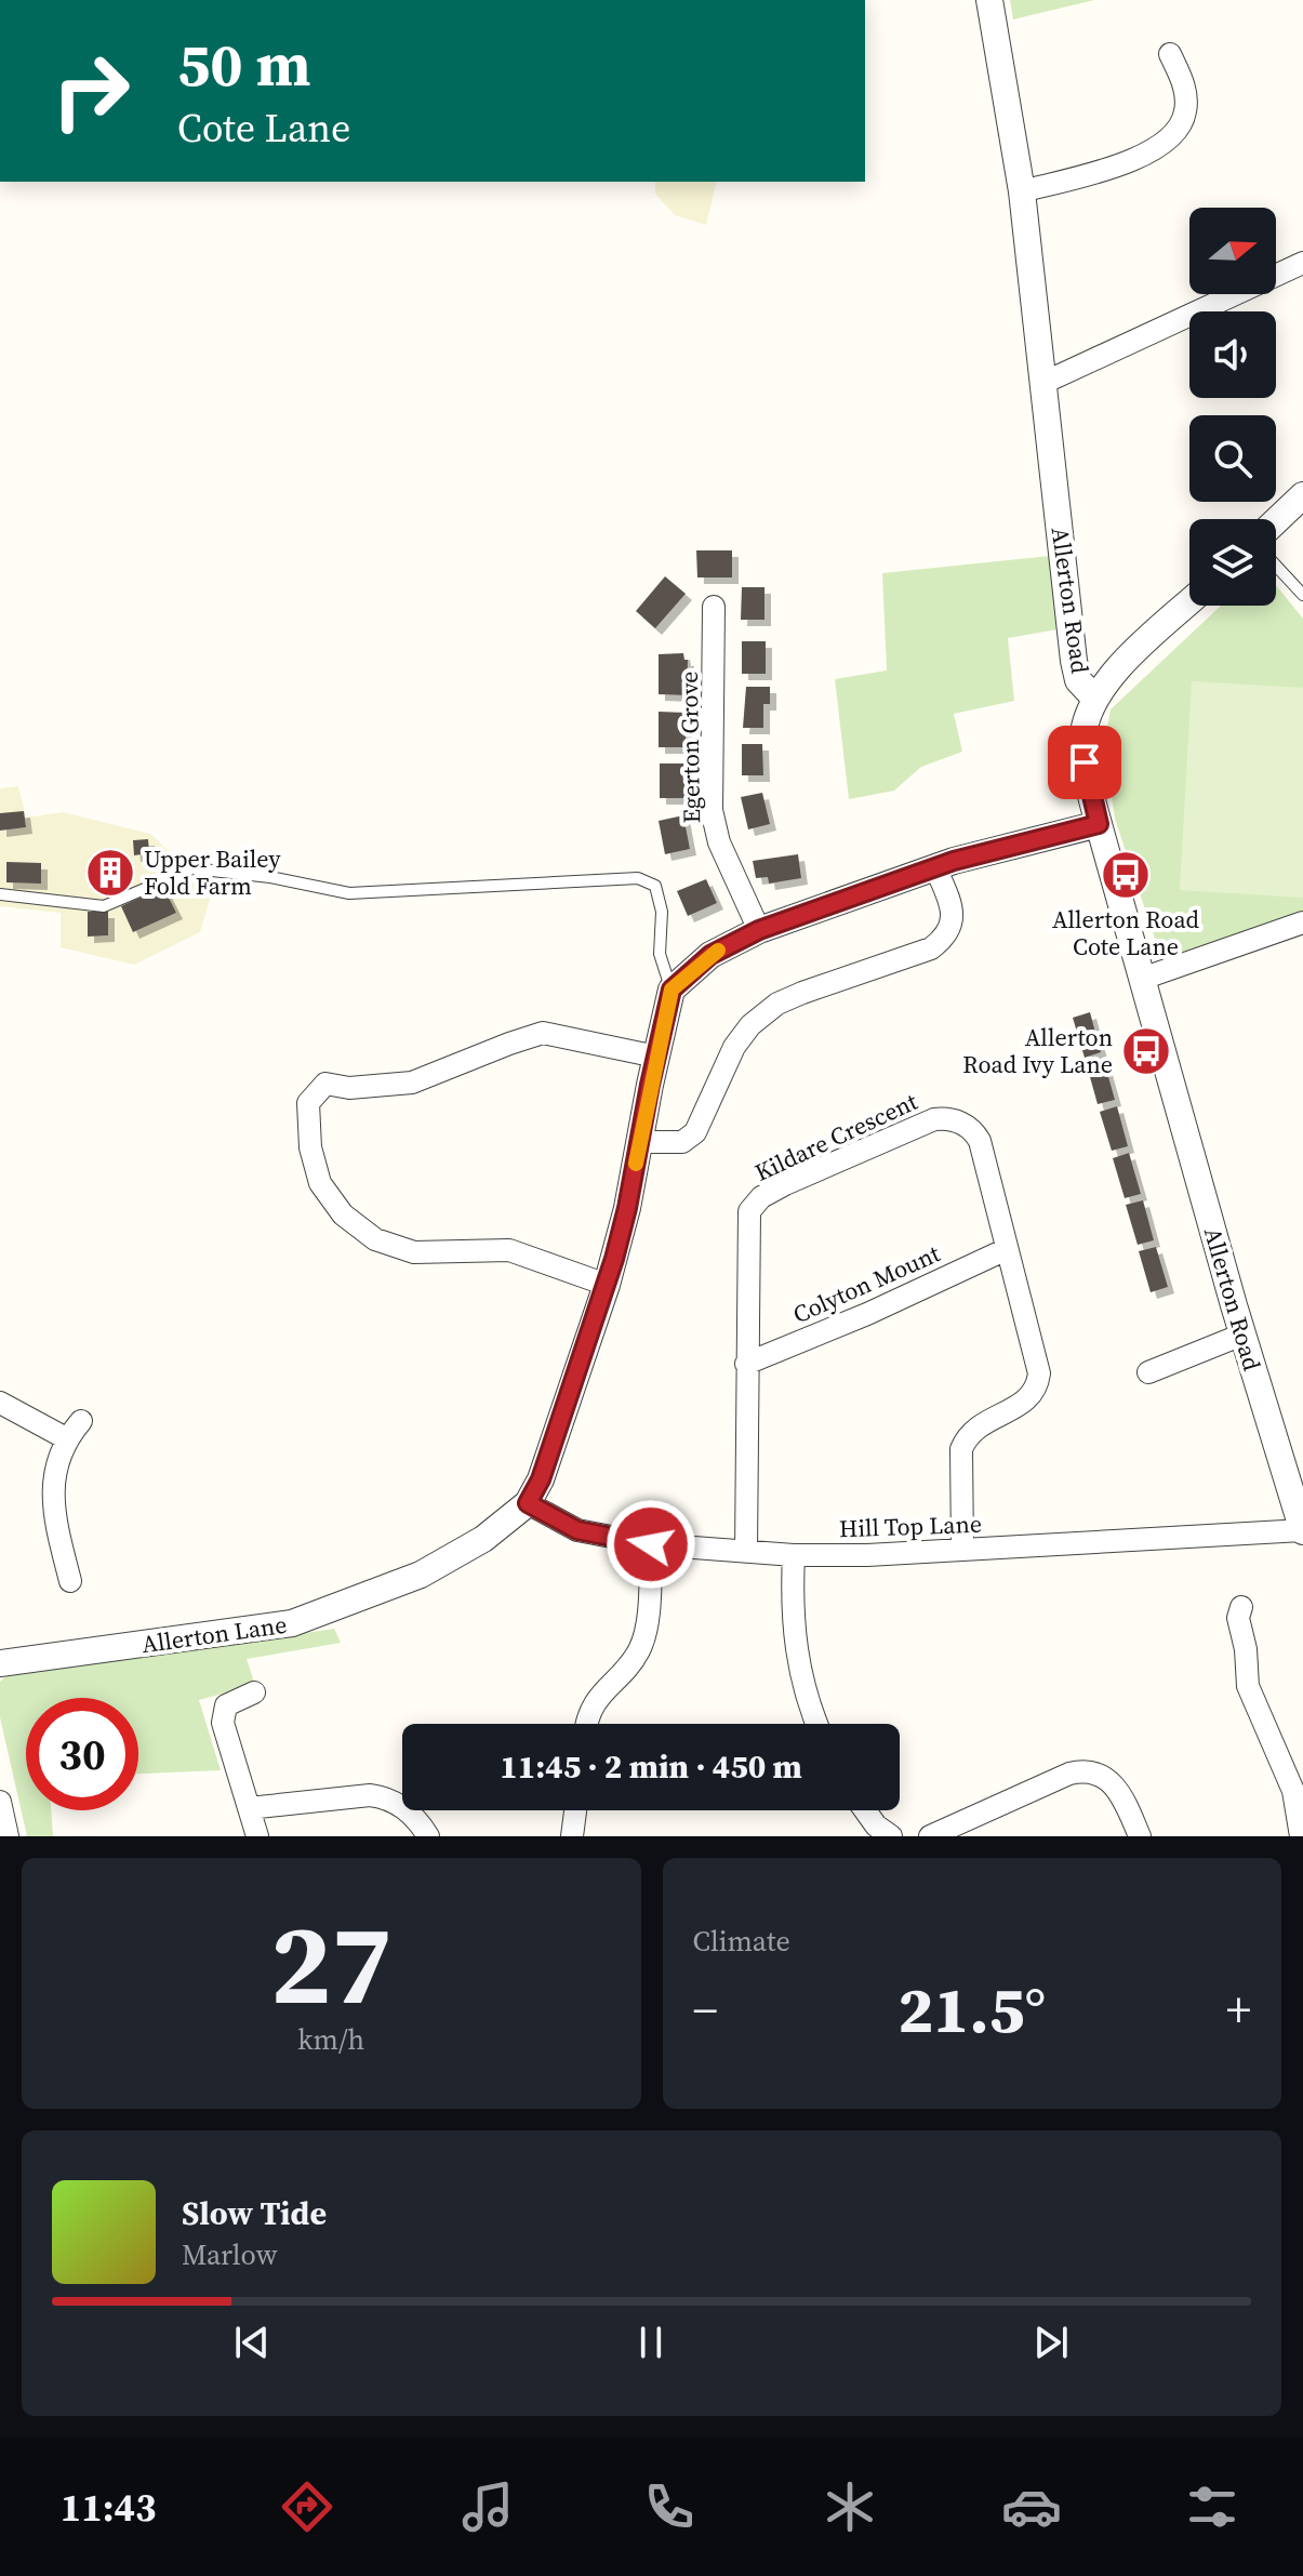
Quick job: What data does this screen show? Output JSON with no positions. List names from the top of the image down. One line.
{"streets":{"street":["Allerton Road","Egerton Grove","Kildare Crescent","Colyton Mount","Hill Top Lane","Allerton Lane"]},"crossings":[["Allerton Road","Hill Top Lane"],["Kildare Crescent","Colyton Mount"],["Kildare Crescent","Hill Top Lane"],["Hill Top Lane","Allerton Lane"]],"places":{"building":["Upper Bailey Fold Farm"],"bus stop":["Allerton Road Cote Lane","Allerton Road Ivy Lane"]},"north":"right","page":{"turn":["50 m","Cote Lane"],"limit":"30","trip":"11:45 · 2 min · 450 m","tile":[["27","km/h"],"Climate"],"heat":["−","21.5°","+"],"song":["Slow Tide","Marlow"],"tabs":"11:43"}}
